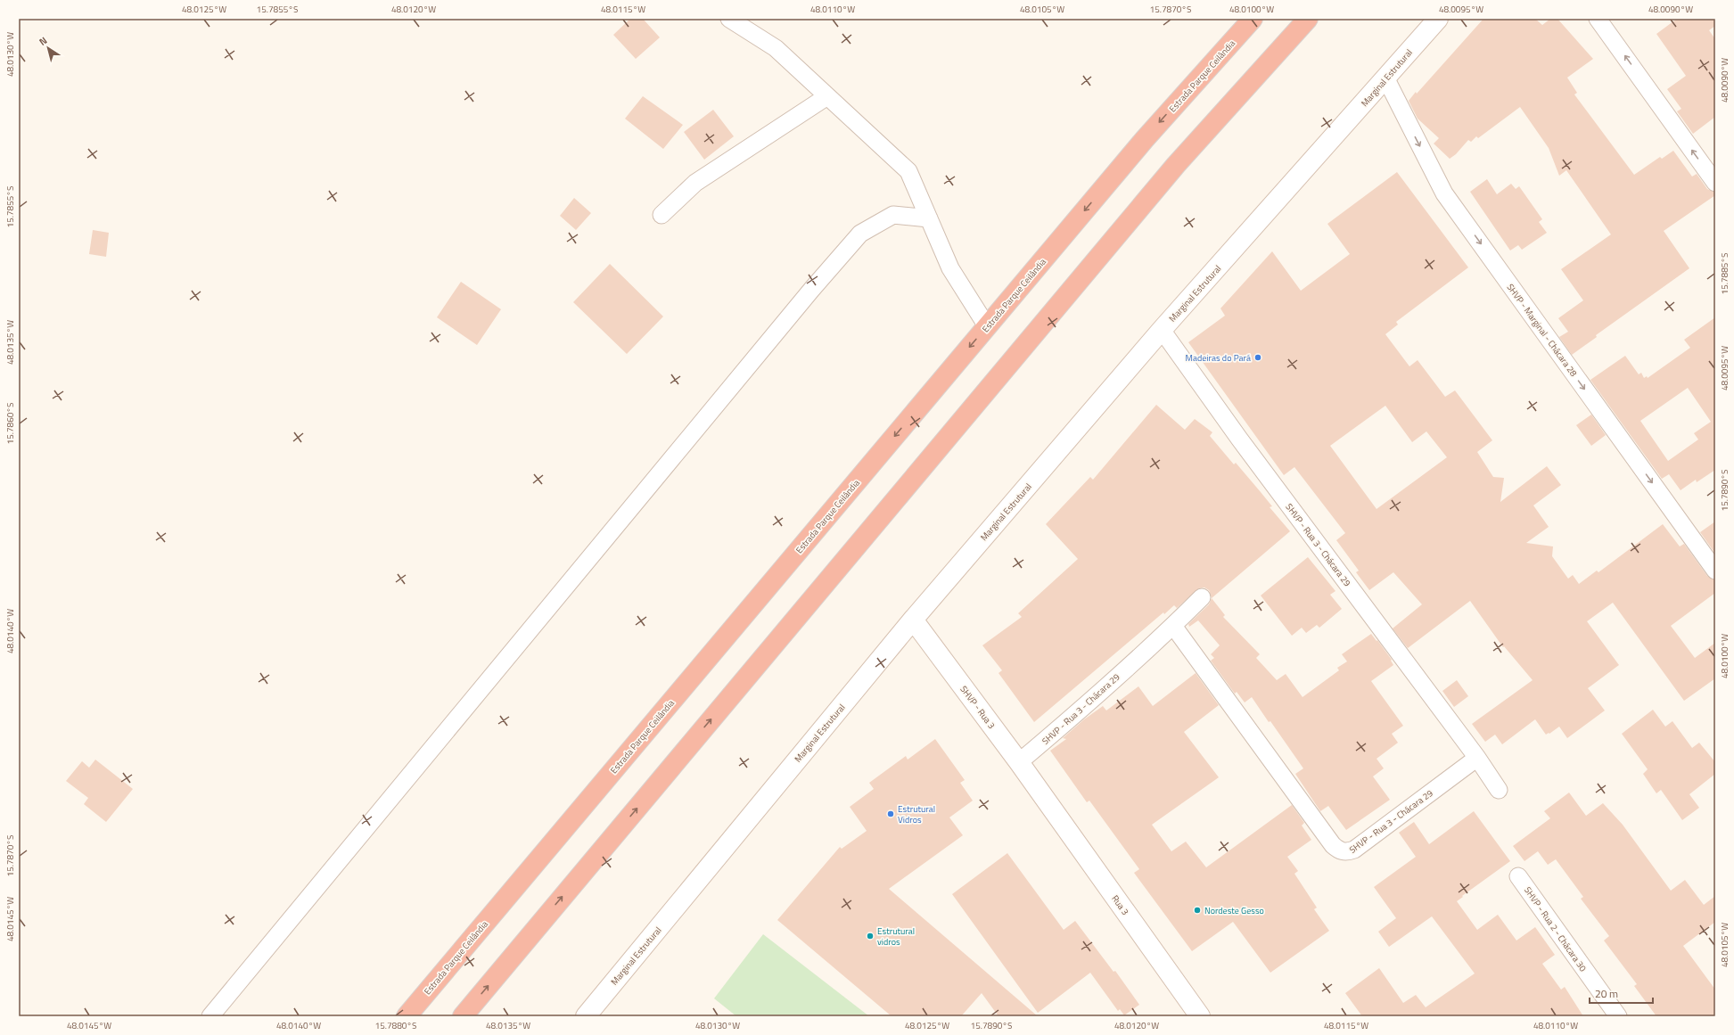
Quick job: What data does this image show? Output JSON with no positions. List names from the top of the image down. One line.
{"streets":{"highway":["Estrada Parque Ceilândia"],"main road":["Marginal Estrutural","SHVP - Rua 3","Rua 3"],"street":["SHVP - Marginal - Chácara 28","SHVP - Rua 3 - Chácara 29","SHVP - Rua 2 - Chácara 30"]},"crossings":[["Marginal Estrutural","SHVP - Marginal - Chácara 28"],["Marginal Estrutural","SHVP - Rua 3 - Chácara 29"],["Marginal Estrutural","SHVP - Rua 3"],["SHVP - Rua 3 - Chácara 29","SHVP - Rua 3"],["SHVP - Rua 3","Rua 3"]],"one_way":["SHVP - Marginal - Chácara 28"],"places":["Madeiras do Pará","Estrutural Vidros","Nordeste Gesso","Estrutural vidros"],"scale_bar":"20 m","north":"top left","coordinates":["48.0125°W","15.7855°S","48.0120°W","48.0115°W","48.0110°W","48.0105°W","15.7870°S","48.0100°W","48.0095°W","48.0090°W","48.0130°W","15.7885°S","48.0135°W","15.7860°S","15.7890°S","48.0140°W","48.0145°W","15.7880°S"]}
